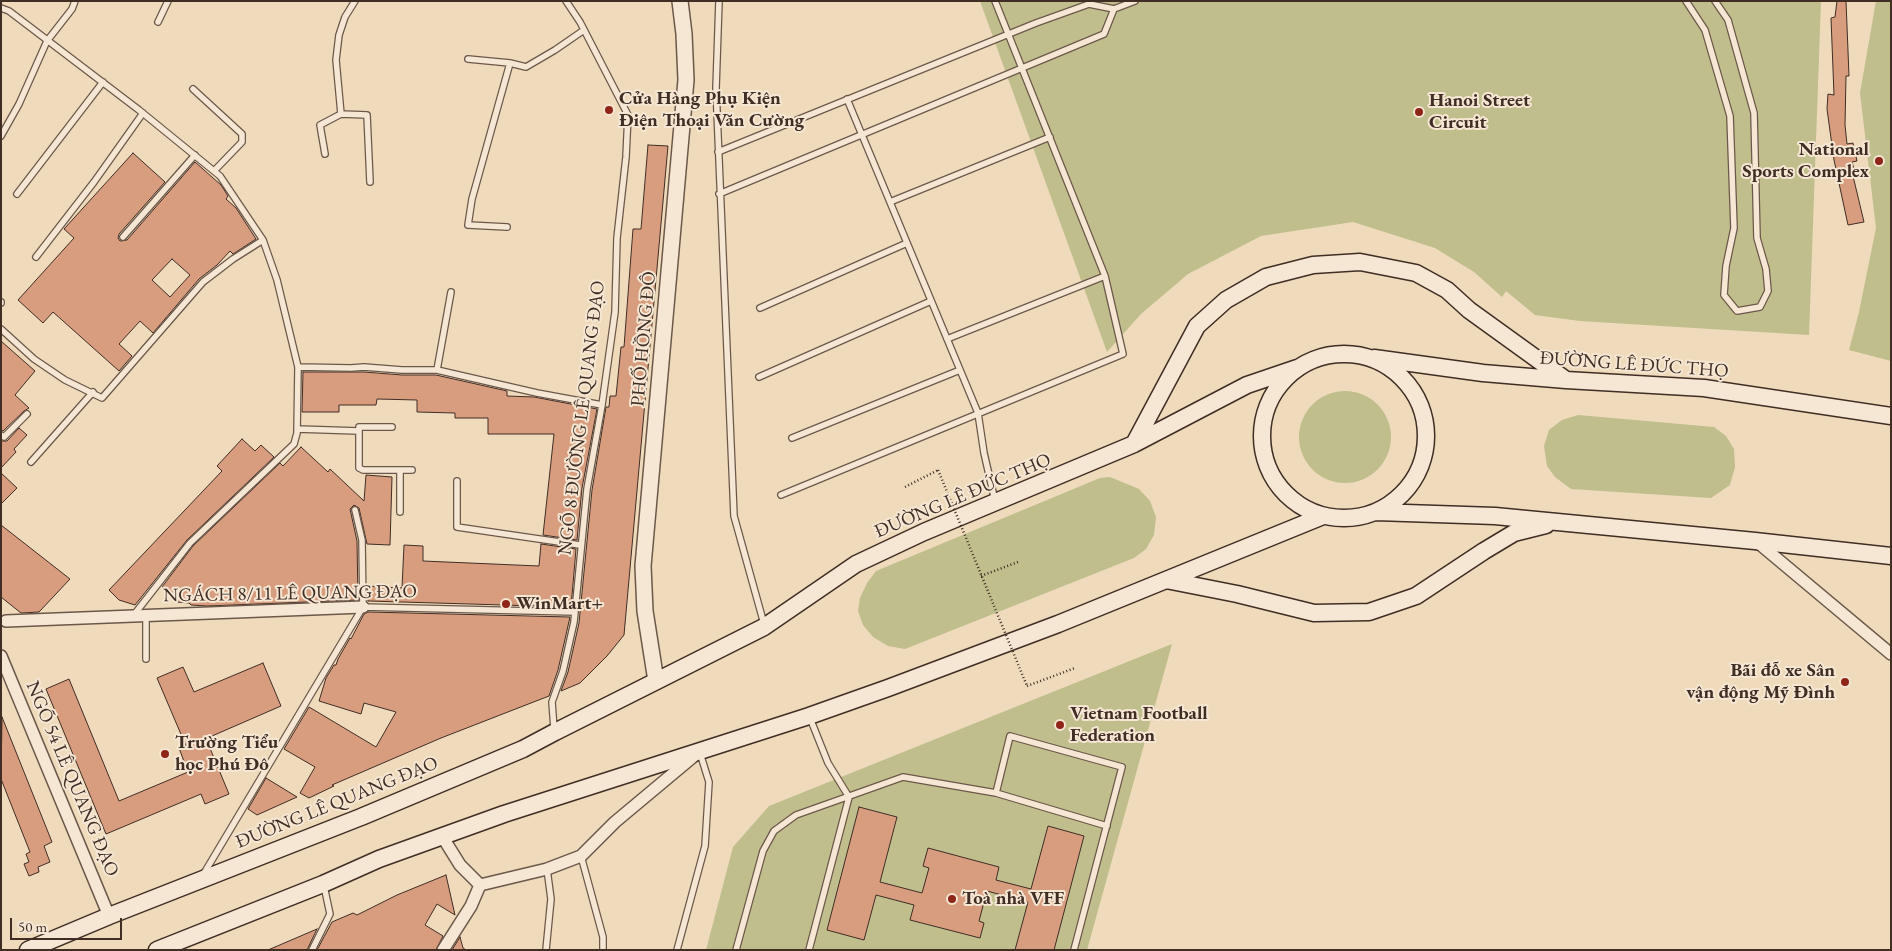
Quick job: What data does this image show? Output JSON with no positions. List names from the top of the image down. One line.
{"streets":{"main road":["ĐƯỜNG LÊ ĐỨC THỌ","ĐƯỜNG LÊ QUANG ĐẠO"],"street":["PHỐ HỒNG ĐÔ","NGÁCH 8/11 LÊ QUANG ĐẠO","NGÕ 54 LÊ QUANG ĐẠO"],"lane":["NGÕ 8 ĐƯỜNG LÊ QUANG ĐẠO"]},"crossings":[["PHỐ HỒNG ĐÔ","ĐƯỜNG LÊ ĐỨC THỌ"],["PHỐ HỒNG ĐÔ","ĐƯỜNG LÊ QUANG ĐẠO"],["ĐƯỜNG LÊ ĐỨC THỌ","ĐƯỜNG LÊ QUANG ĐẠO"],["NGÕ 8 ĐƯỜNG LÊ QUANG ĐẠO","NGÁCH 8/11 LÊ QUANG ĐẠO"],["NGÕ 8 ĐƯỜNG LÊ QUANG ĐẠO","ĐƯỜNG LÊ QUANG ĐẠO"],["NGÕ 54 LÊ QUANG ĐẠO","ĐƯỜNG LÊ QUANG ĐẠO"]],"places":["Cửa Hàng Phụ Kiện Điện Thoại Văn Cường","Hanoi Street Circuit","National Sports Complex","WinMart+","Bãi đỗ xe Sân vận động Mỹ Đình","Vietnam Football Federation","Trường Tiểu học Phú Đô","Toà nhà VFF"],"scale_bar":"50 m"}
